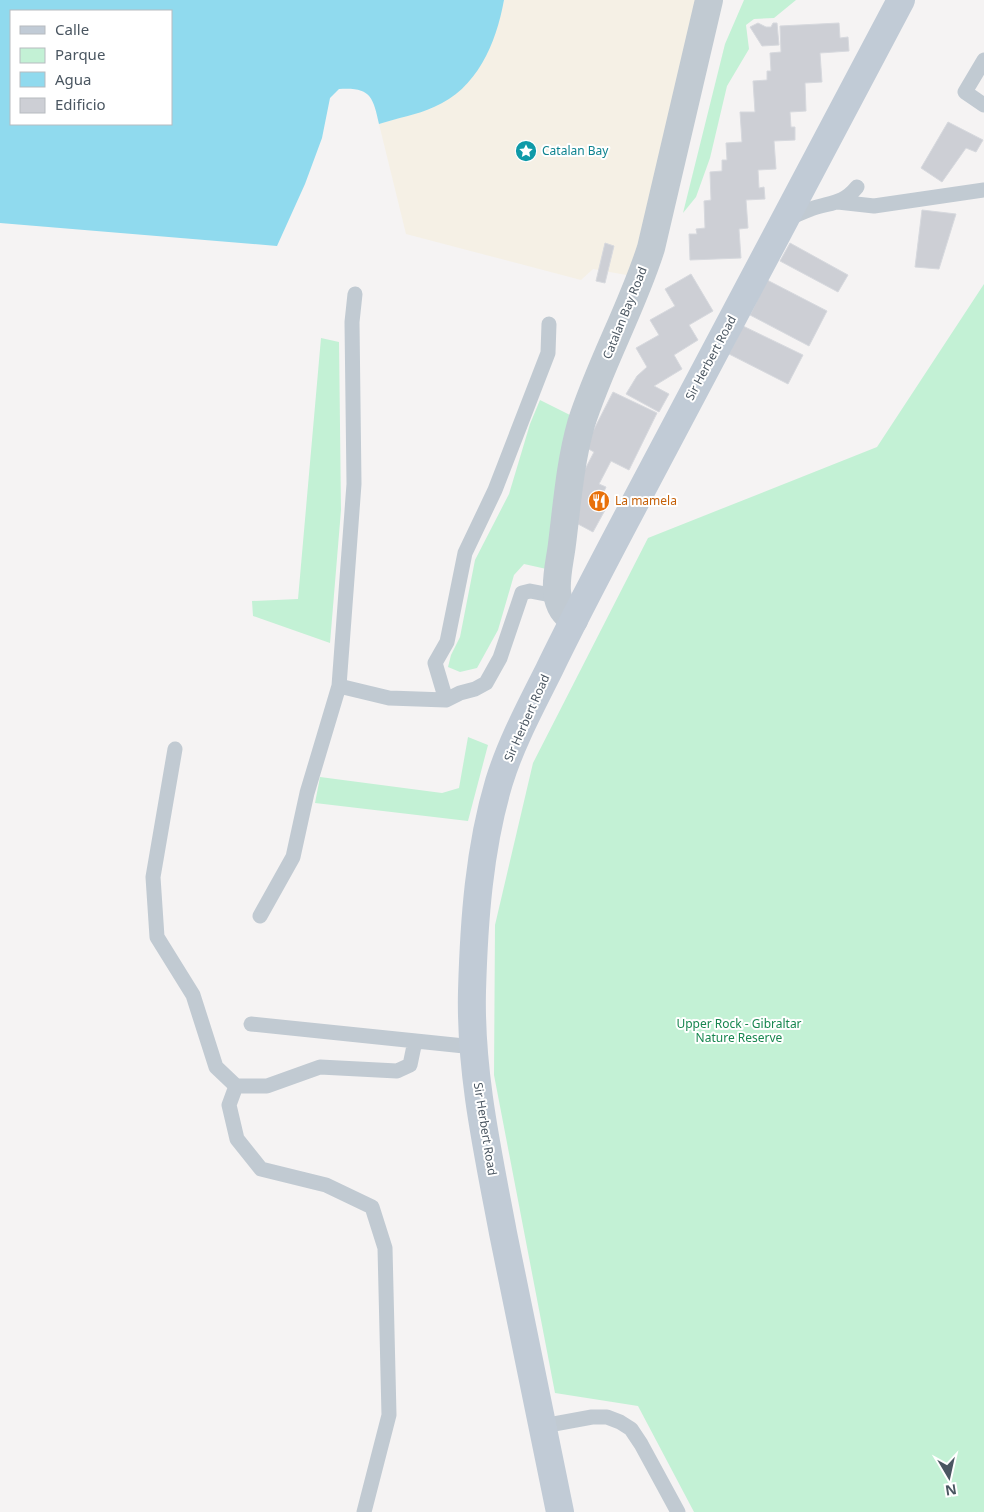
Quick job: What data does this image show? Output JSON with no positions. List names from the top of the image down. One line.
{"streets":{"main road":["Sir Herbert Road"],"street":["Catalan Bay Road"]},"parks":["Upper Rock - Gibraltar Nature Reserve"],"places":{"place":["Catalan Bay"],"restaurant":["La mamela"]},"legend":["Calle","Parque","Agua","Edificio"],"north":"bottom"}
